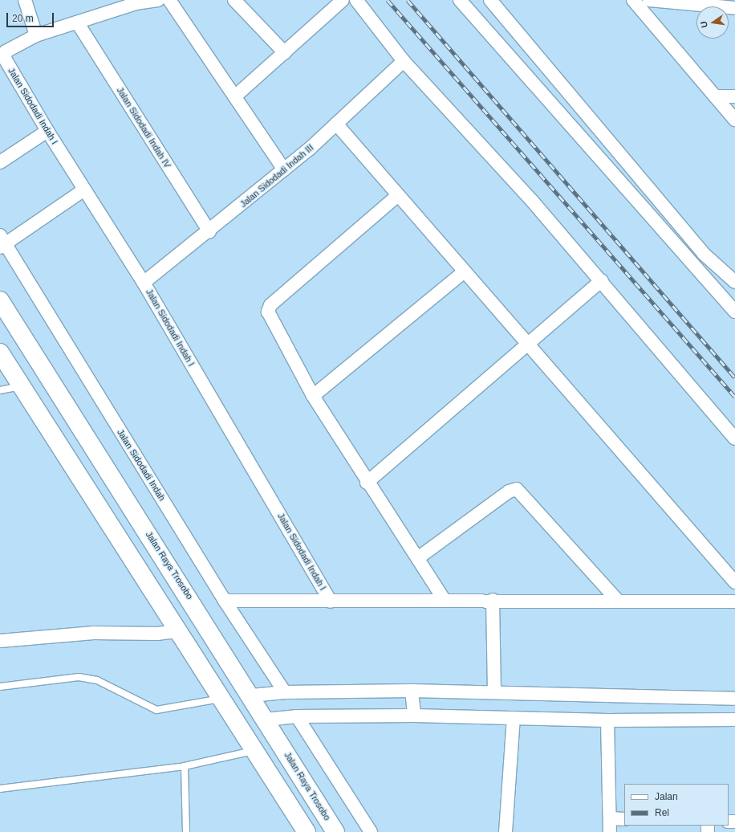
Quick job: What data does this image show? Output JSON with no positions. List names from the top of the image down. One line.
{"streets":{"highway":["Jalan Raya Trosobo"],"street":["Jalan Sidodadi Indah I","Jalan Sidodadi Indah IV","Jalan Sidodadi Indah III","Jalan Sidodadi Indah"]},"crossings":[["Jalan Sidodadi Indah I","Jalan Sidodadi Indah III"],["Jalan Sidodadi Indah IV","Jalan Sidodadi Indah III"]],"legend":["Jalan","Rel"],"scale_bar":"20 m","north":"left"}
